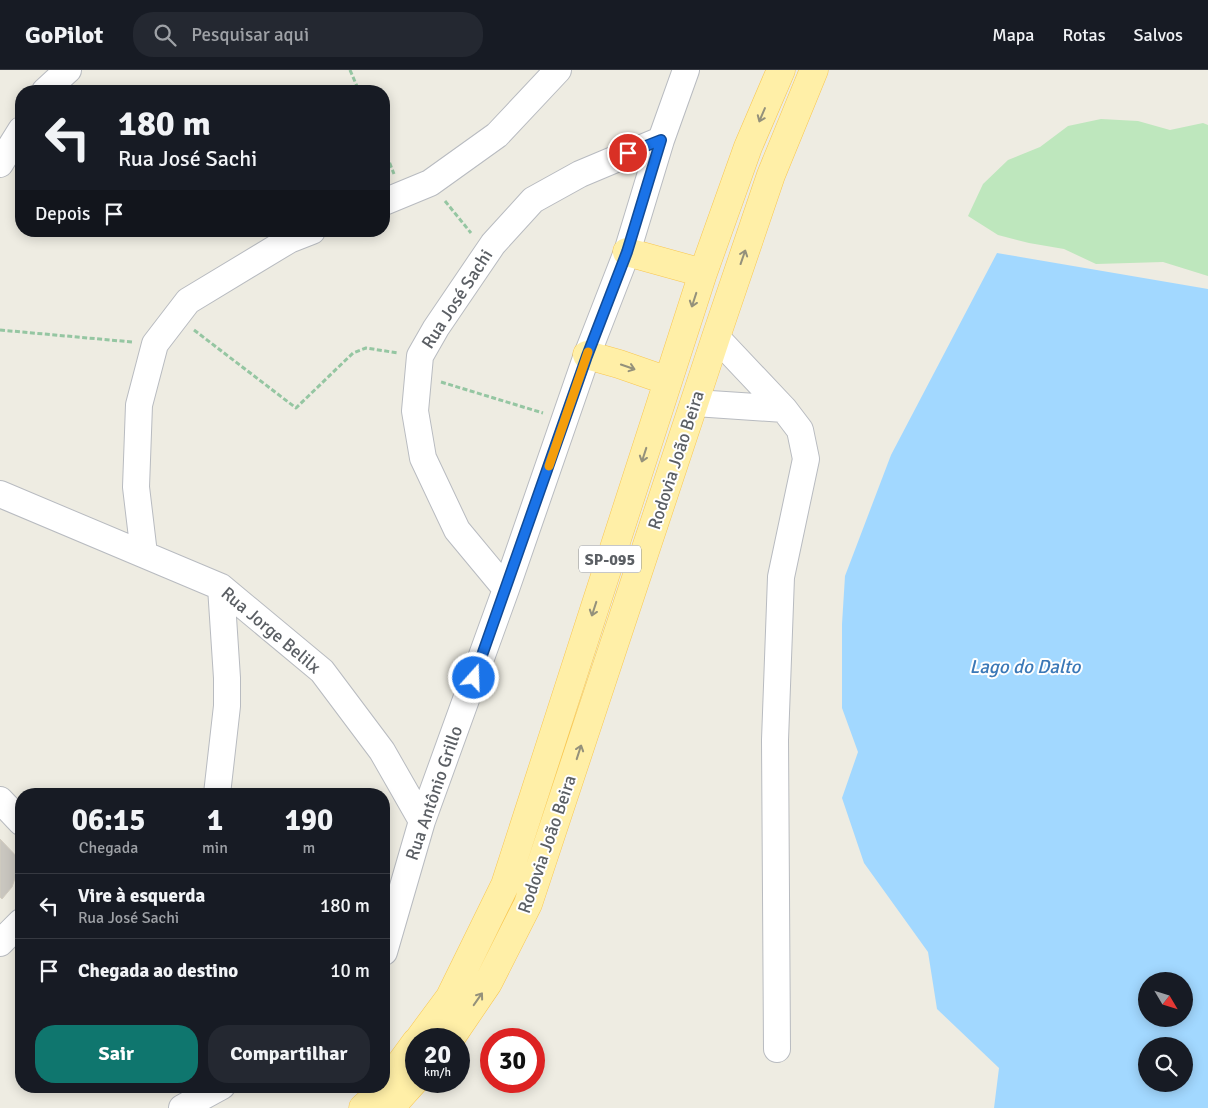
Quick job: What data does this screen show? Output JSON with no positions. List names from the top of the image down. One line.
{"streets":{"main road":["Rodovia João Beira","SP-095"],"street":["Rua José Sachi","Rua Jorge Belilx","Rua Antônio Grillo"]},"crossings":[["Rua José Sachi","Rua Antônio Grillo"],["Rua Jorge Belilx","Rua Antônio Grillo"]],"water":["Lago do Dalto"],"north":"bottom right","page":{"header":"GoPilot","search":"Pesquisar aqui","nav":["Mapa","Rotas","Salvos"],"turn":["180 m","Rua José Sachi"],"then":"Depois","eta":["06:15","Chegada","1","min","190","m"],"list":[{"name":"Vire à esquerda","note":"Rua José Sachi","value":"180 m"},{"name":"Chegada ao destino","value":"10 m"}],"buttons":["Sair","Compartilhar"],"speed":"20 km/h","limit":"30"}}
